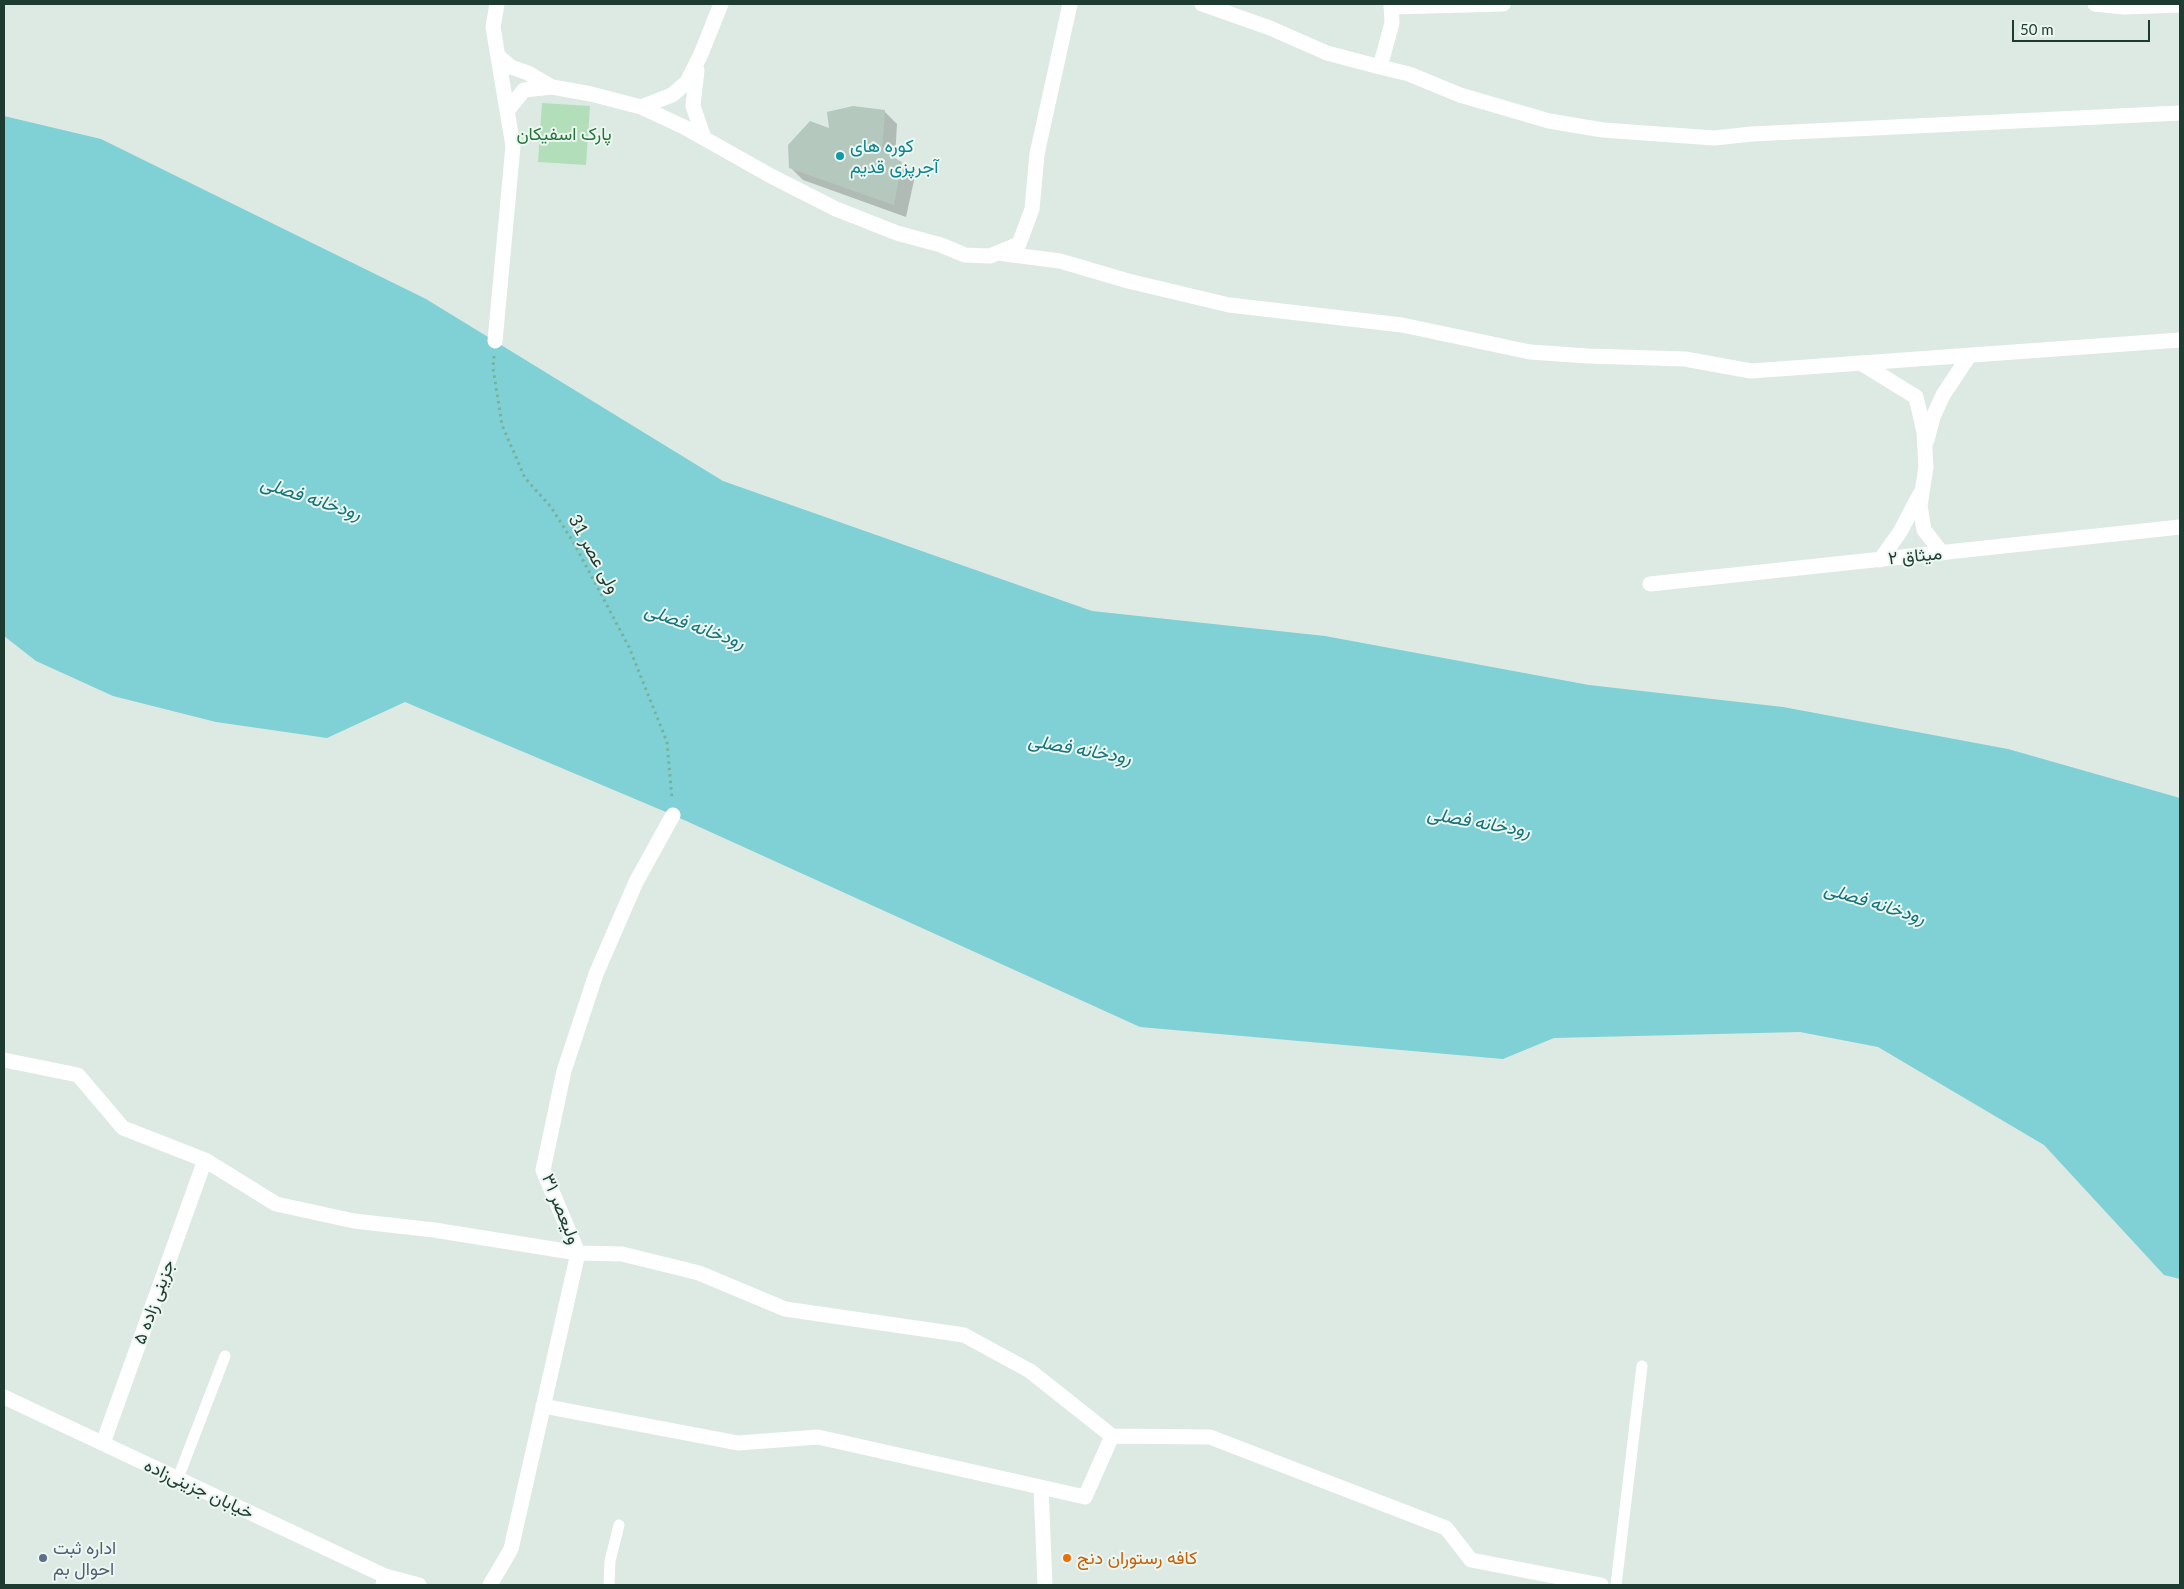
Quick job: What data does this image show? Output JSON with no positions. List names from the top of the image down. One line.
{"streets":{"street":["میثاق ۲","ولیعصر ۳۱","جزینی زاده ۵","خیابان جزینی‌زاده"],"path":["ولی عصر 31"]},"crossings":[["ولی عصر 31","ولیعصر ۳۱"],["جزینی زاده ۵","خیابان جزینی‌زاده"]],"water":["رودخانه فصلی"],"parks":["پارک اسفیکان"],"places":["کوره های آجرپزی قدیم","اداره ثبت احوال بم","کافه رستوران دنج"],"scale_bar":"50 m"}
